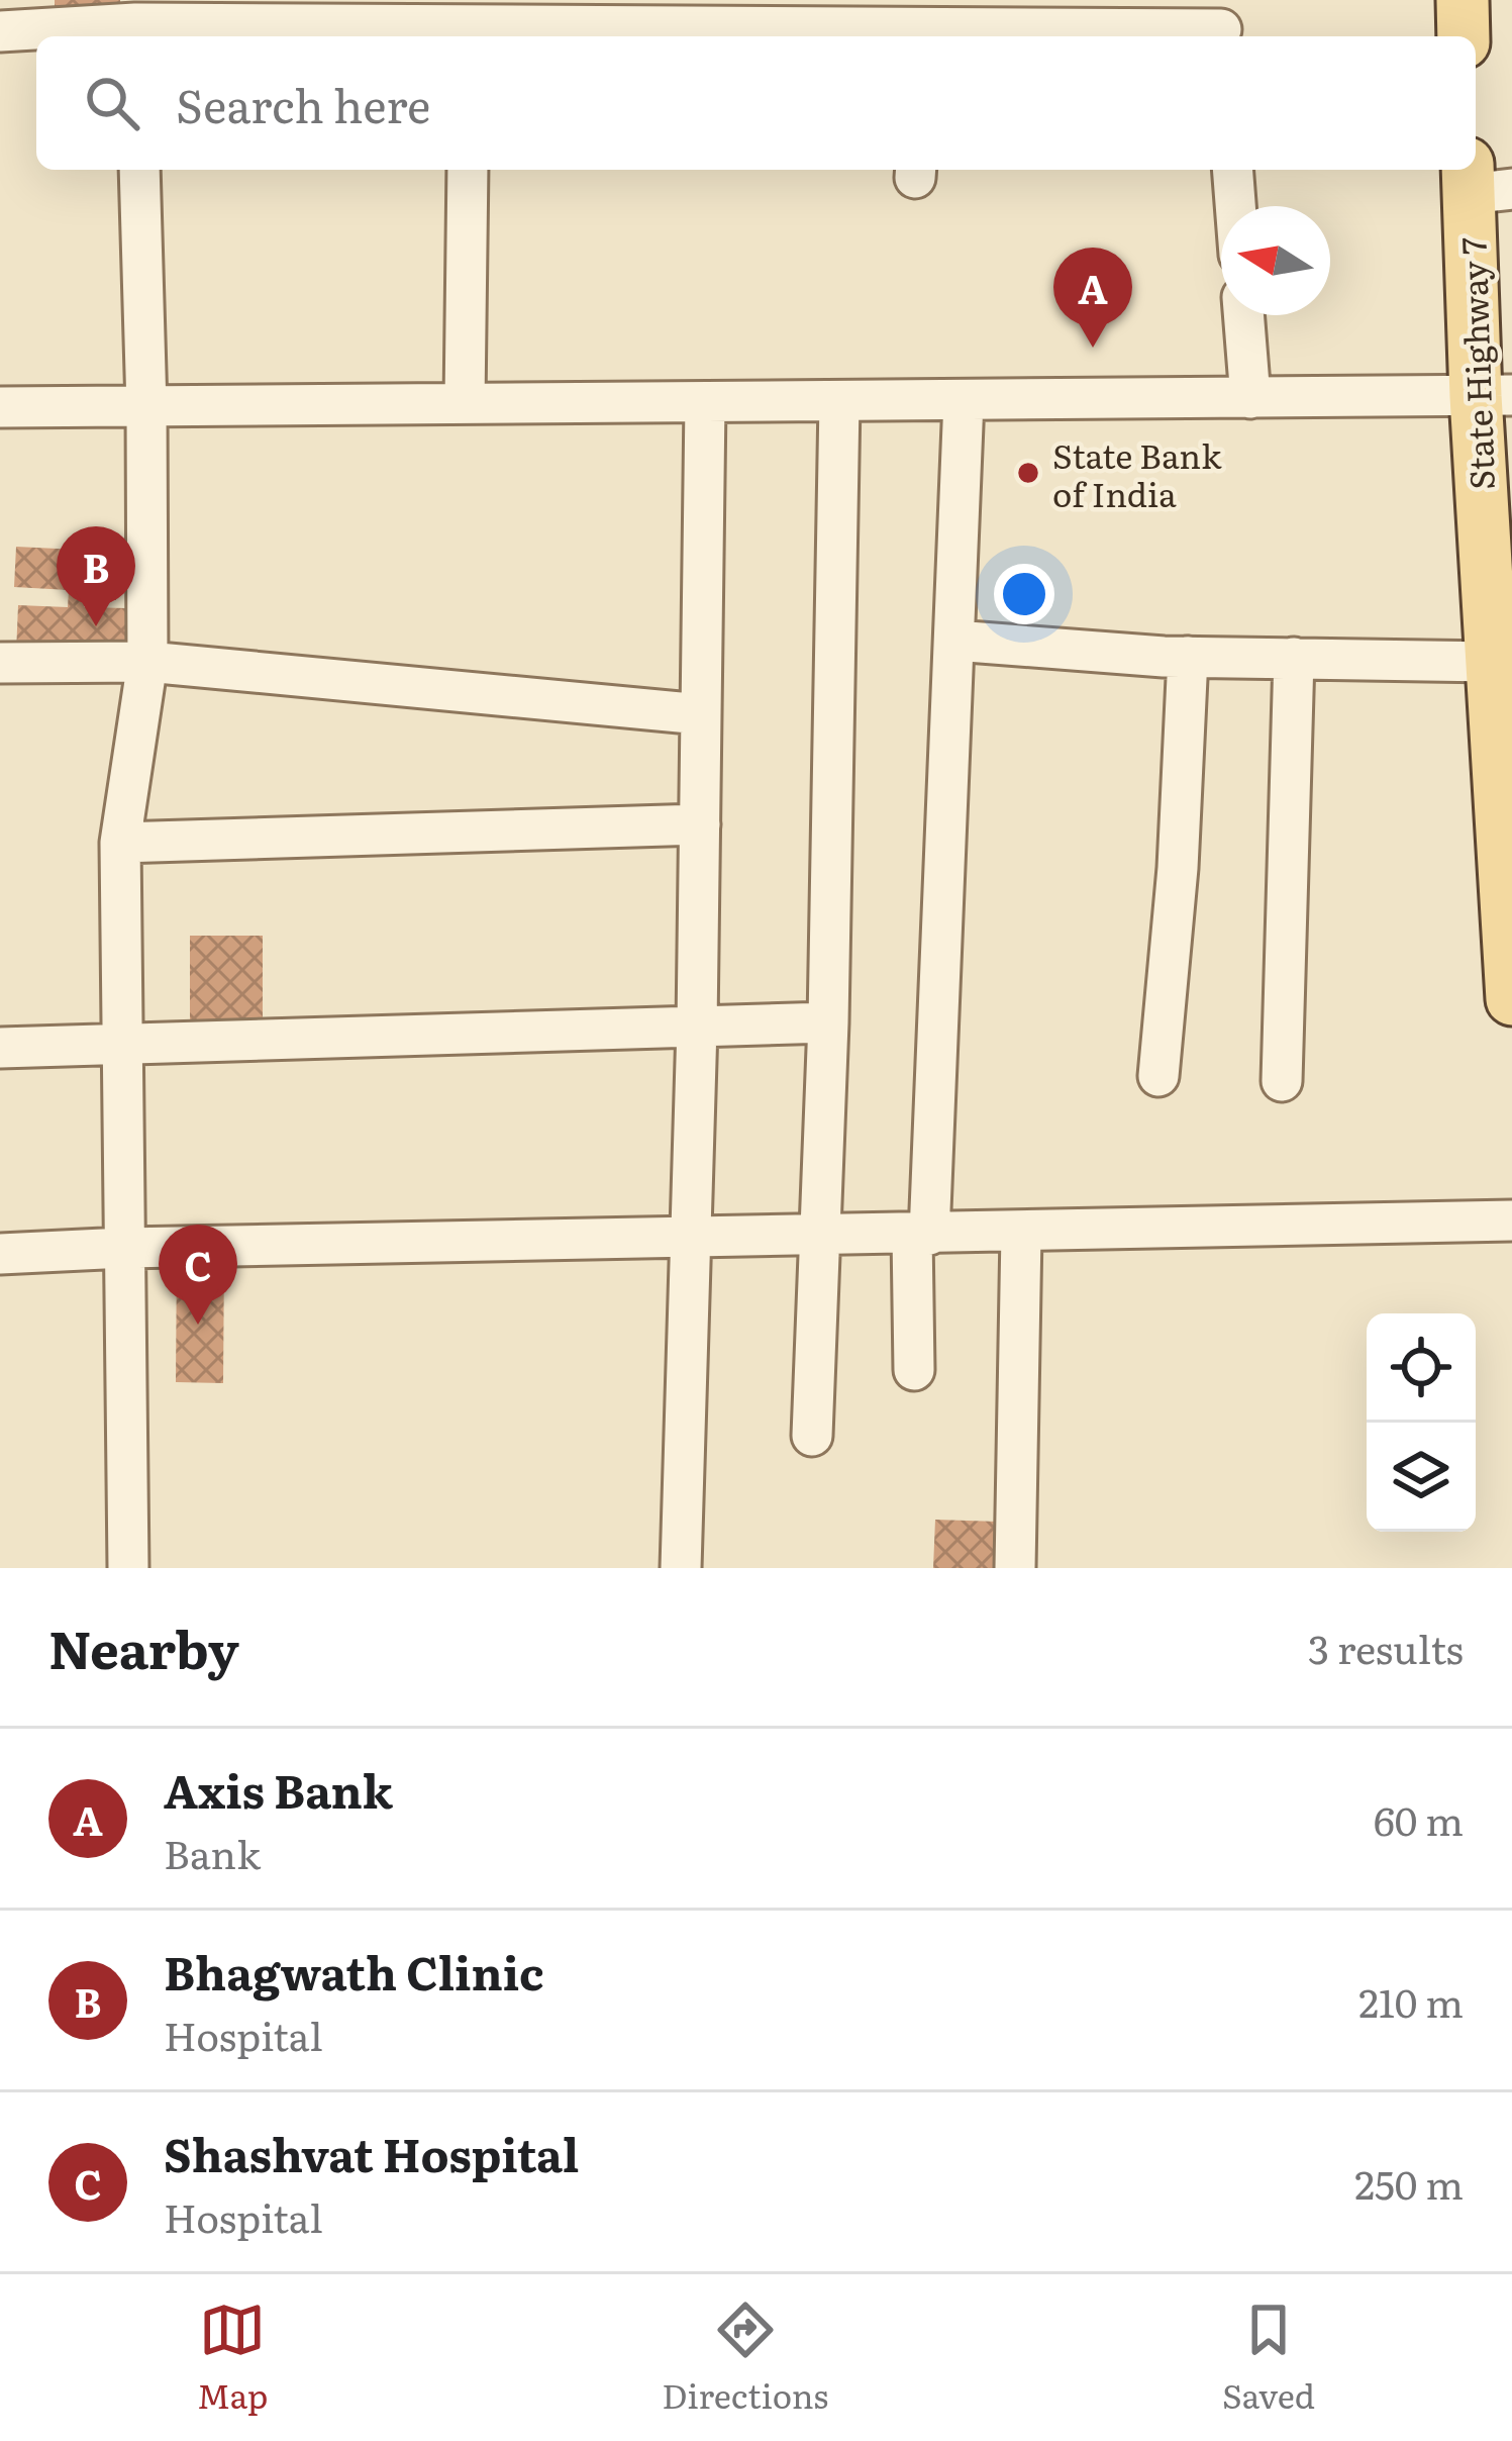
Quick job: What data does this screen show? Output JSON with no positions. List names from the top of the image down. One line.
{"streets":{"main road":["State Highway 7"]},"places":["State Bank of India"],"north":"left","page":{"search":"Search here","pins":["A","B","C"],"heading":["Nearby","3 results"],"list":[{"mark":"A","name":"Axis Bank","note":"Bank","value":"60 m"},{"mark":"B","name":"Bhagwath Clinic","note":"Hospital","value":"210 m"},{"mark":"C","name":"Shashvat Hospital","note":"Hospital","value":"250 m"}],"nav":["Map","Directions","Saved"]}}
